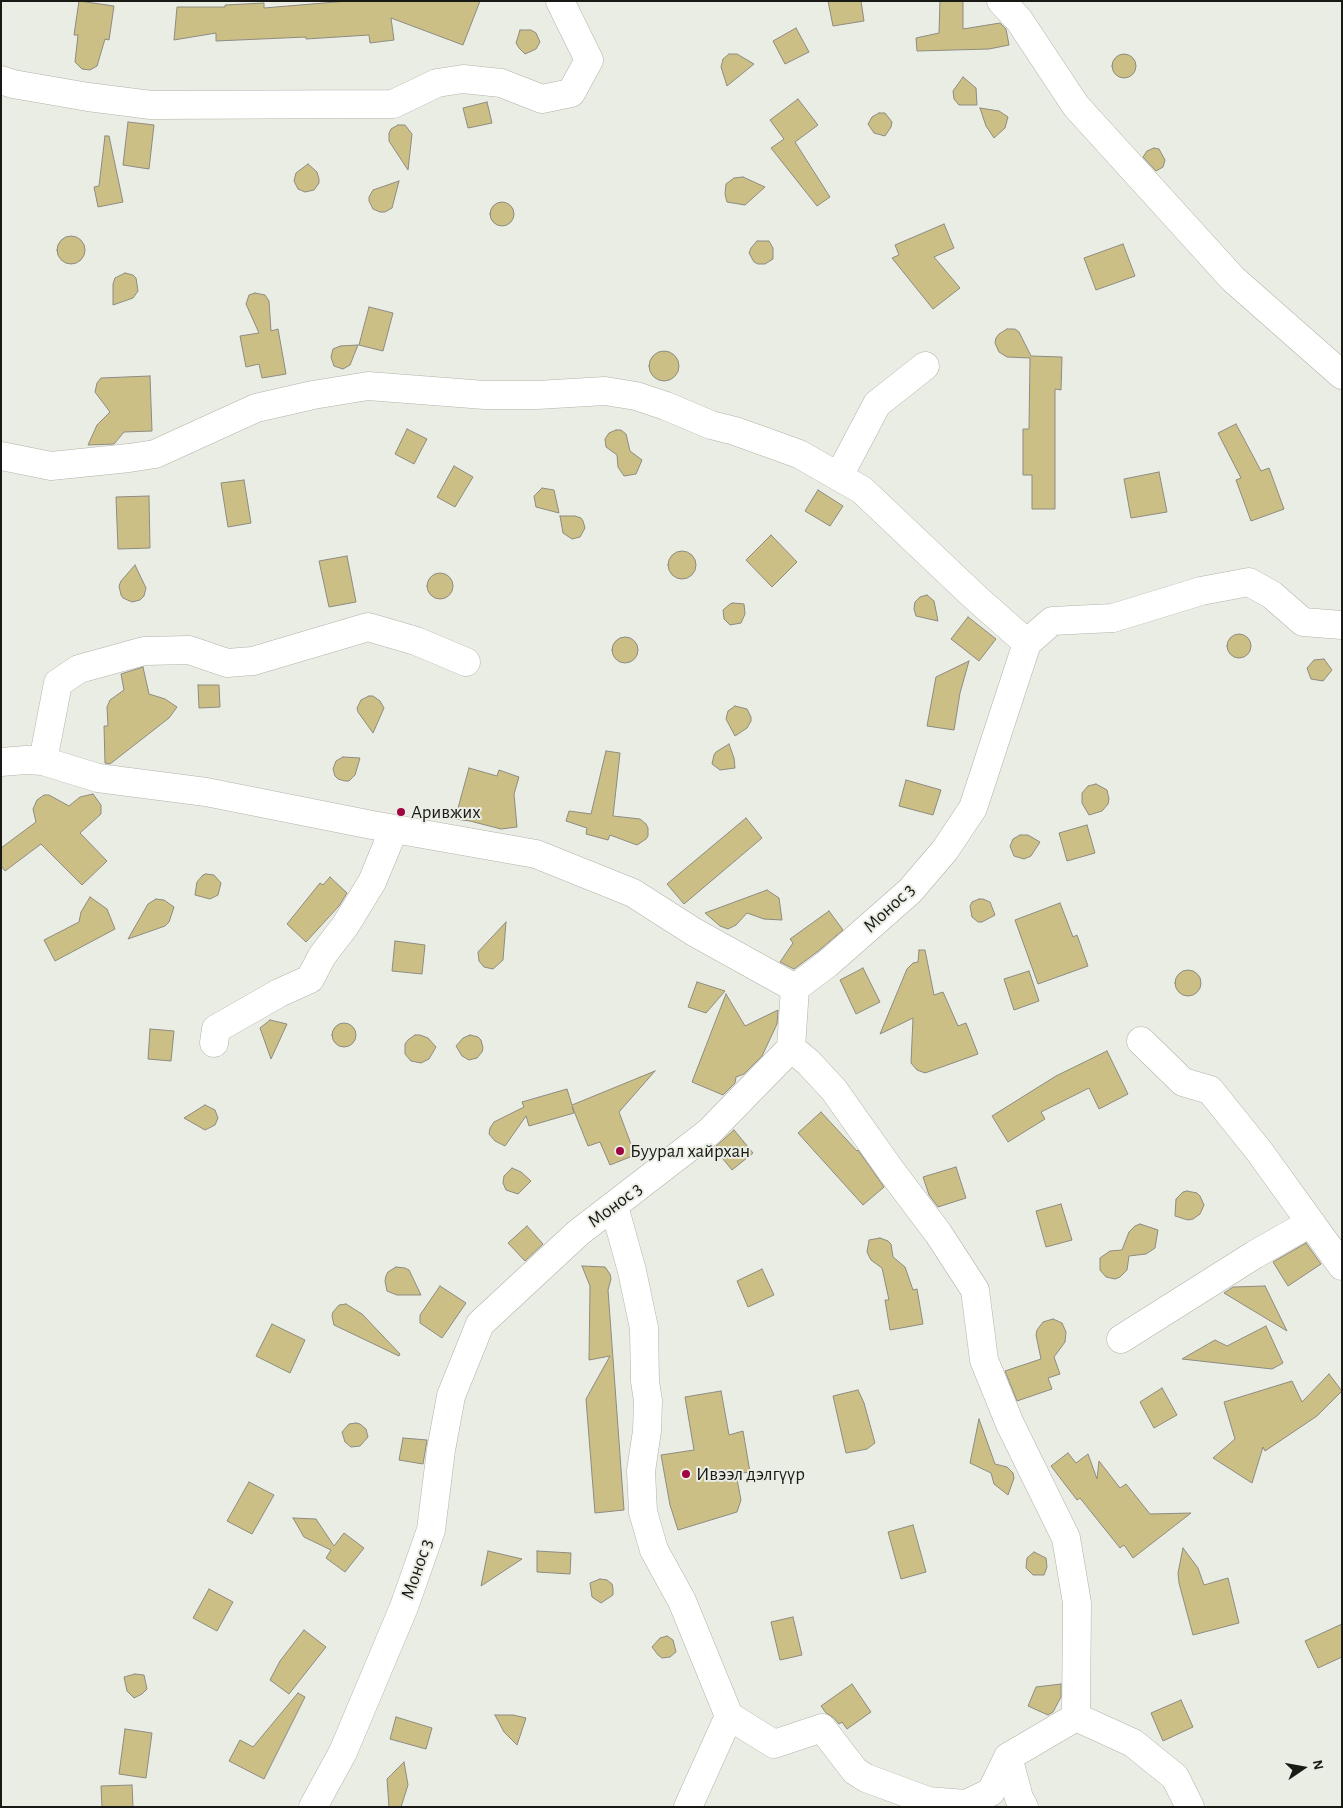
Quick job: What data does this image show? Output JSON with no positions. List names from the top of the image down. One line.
{"streets":{"street":["Монос 3"]},"places":["Аривжих","Буурал хайрхан","Ивээл дэлгүүр"],"north":"right"}
